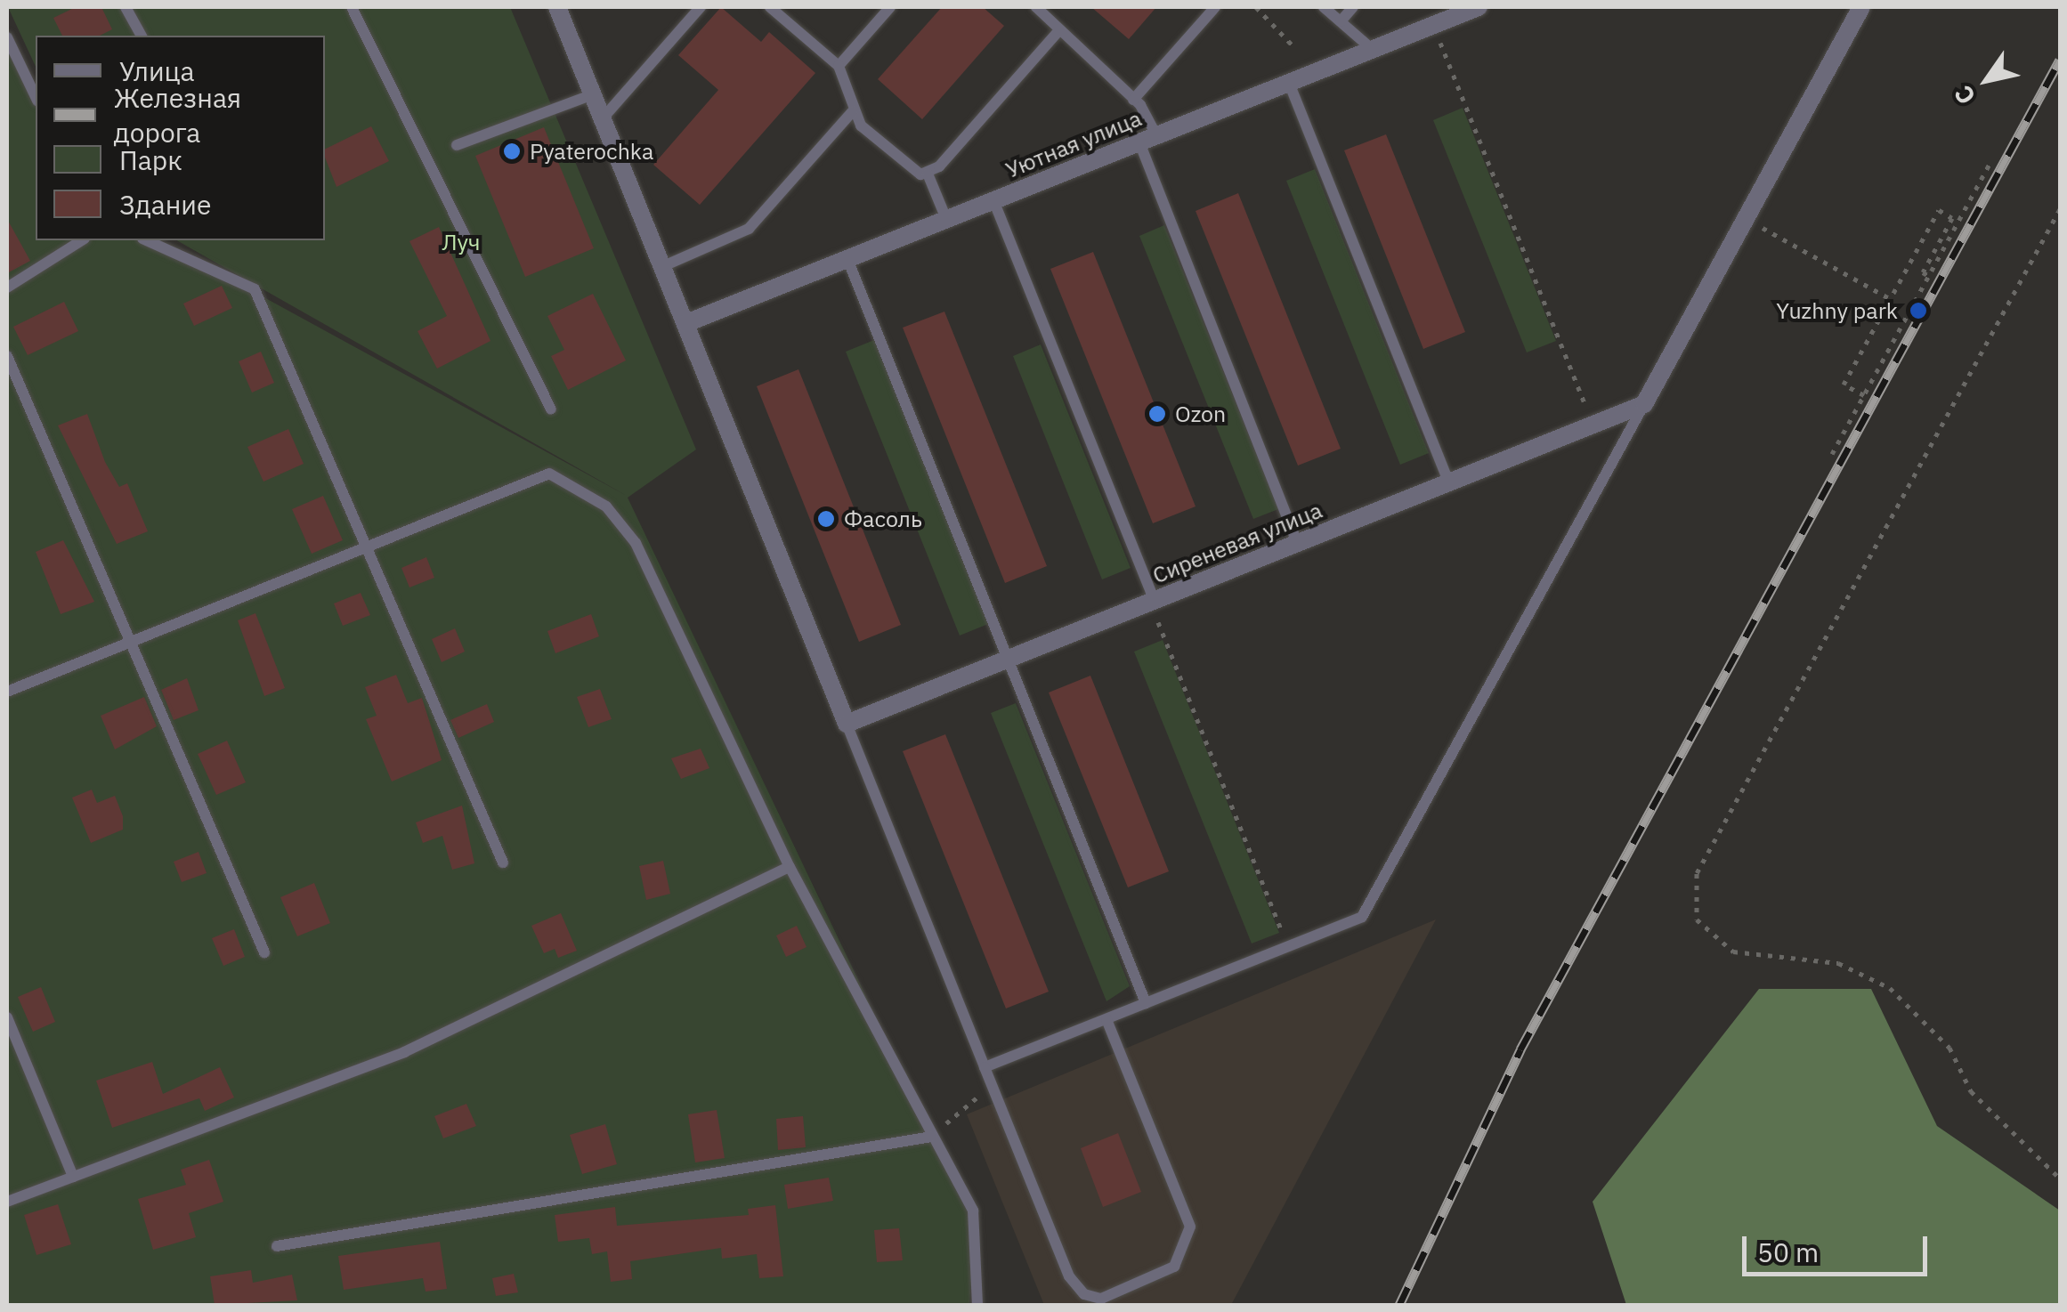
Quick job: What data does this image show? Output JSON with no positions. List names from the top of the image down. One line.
{"streets":{"street":["Уютная улица","Сиреневая улица"]},"parks":["Луч"],"places":["Pyaterochka","Yuzhny park","Ozon","Фасоль"],"legend":["Улица","Железная дорога","Парк","Здание"],"scale_bar":"50 m","north":"bottom left"}
